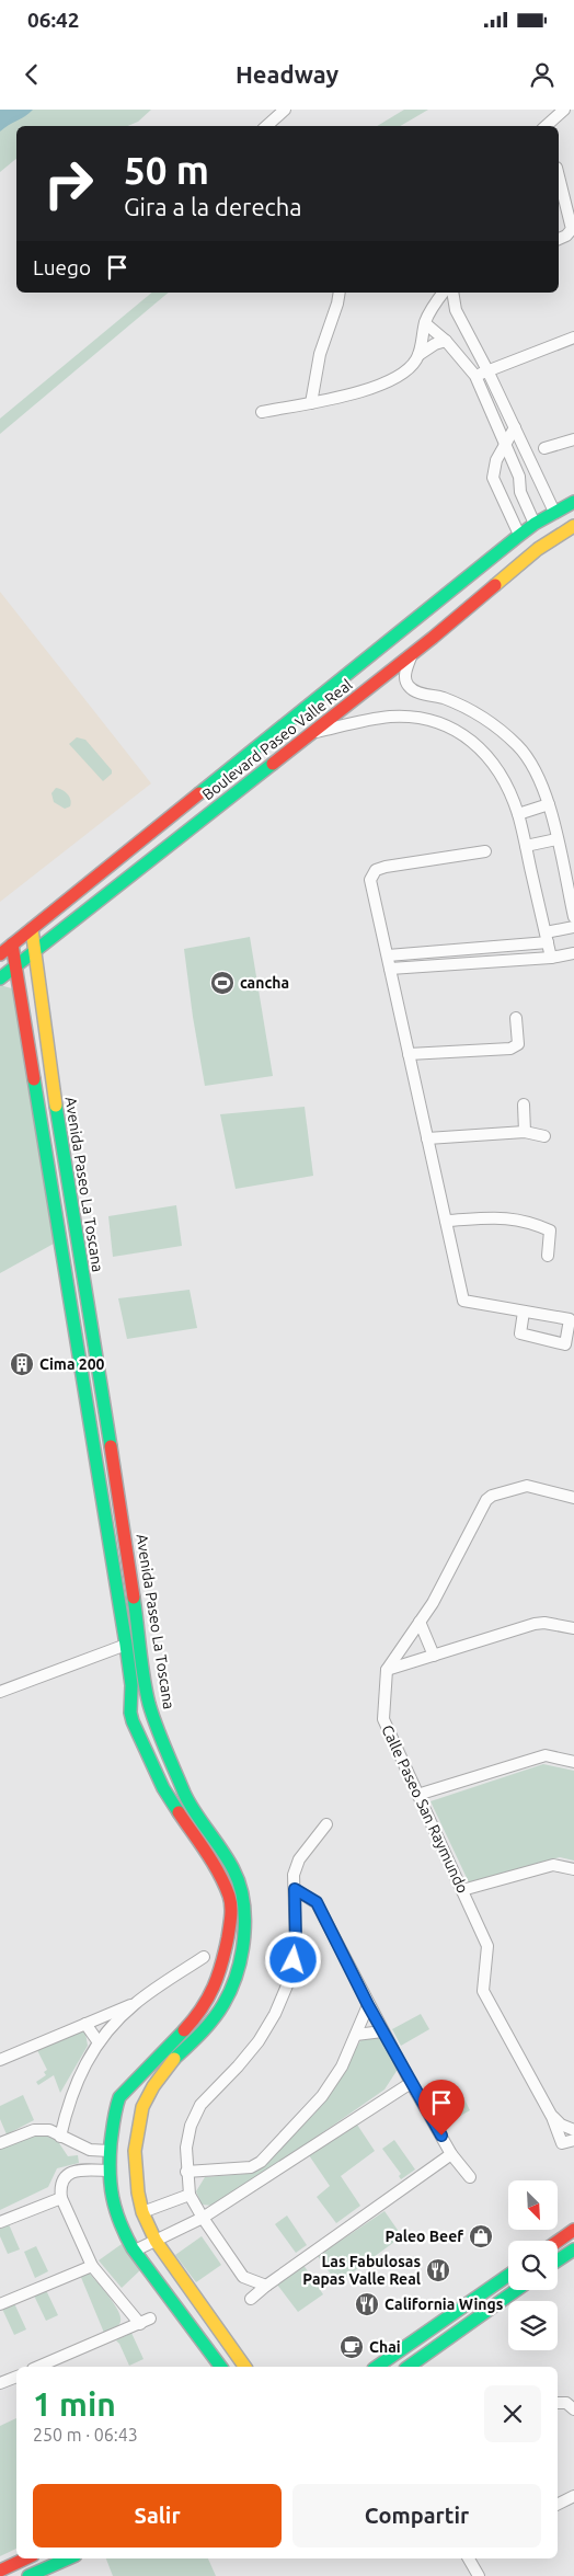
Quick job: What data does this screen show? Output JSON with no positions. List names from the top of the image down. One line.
{"streets":{"street":["Boulevard Paseo Valle Real","Avenida Paseo La Toscana","Calle Paseo San Raymundo"]},"crossings":[["Boulevard Paseo Valle Real","Avenida Paseo La Toscana"]],"places":{"sports":["cancha"],"building":["Cima 200"],"shop":["Paleo Beef"],"restaurant":["Las Fabulosas Papas Valle Real","California Wings"],"cafe":["Chai"]},"north":"bottom right","page":{"status":"06:42","header":"Headway","turn":["50 m","Gira a la derecha"],"then":"Luego","heading":["1 min","250 m · 06:43"],"buttons":["Salir","Compartir"]}}
